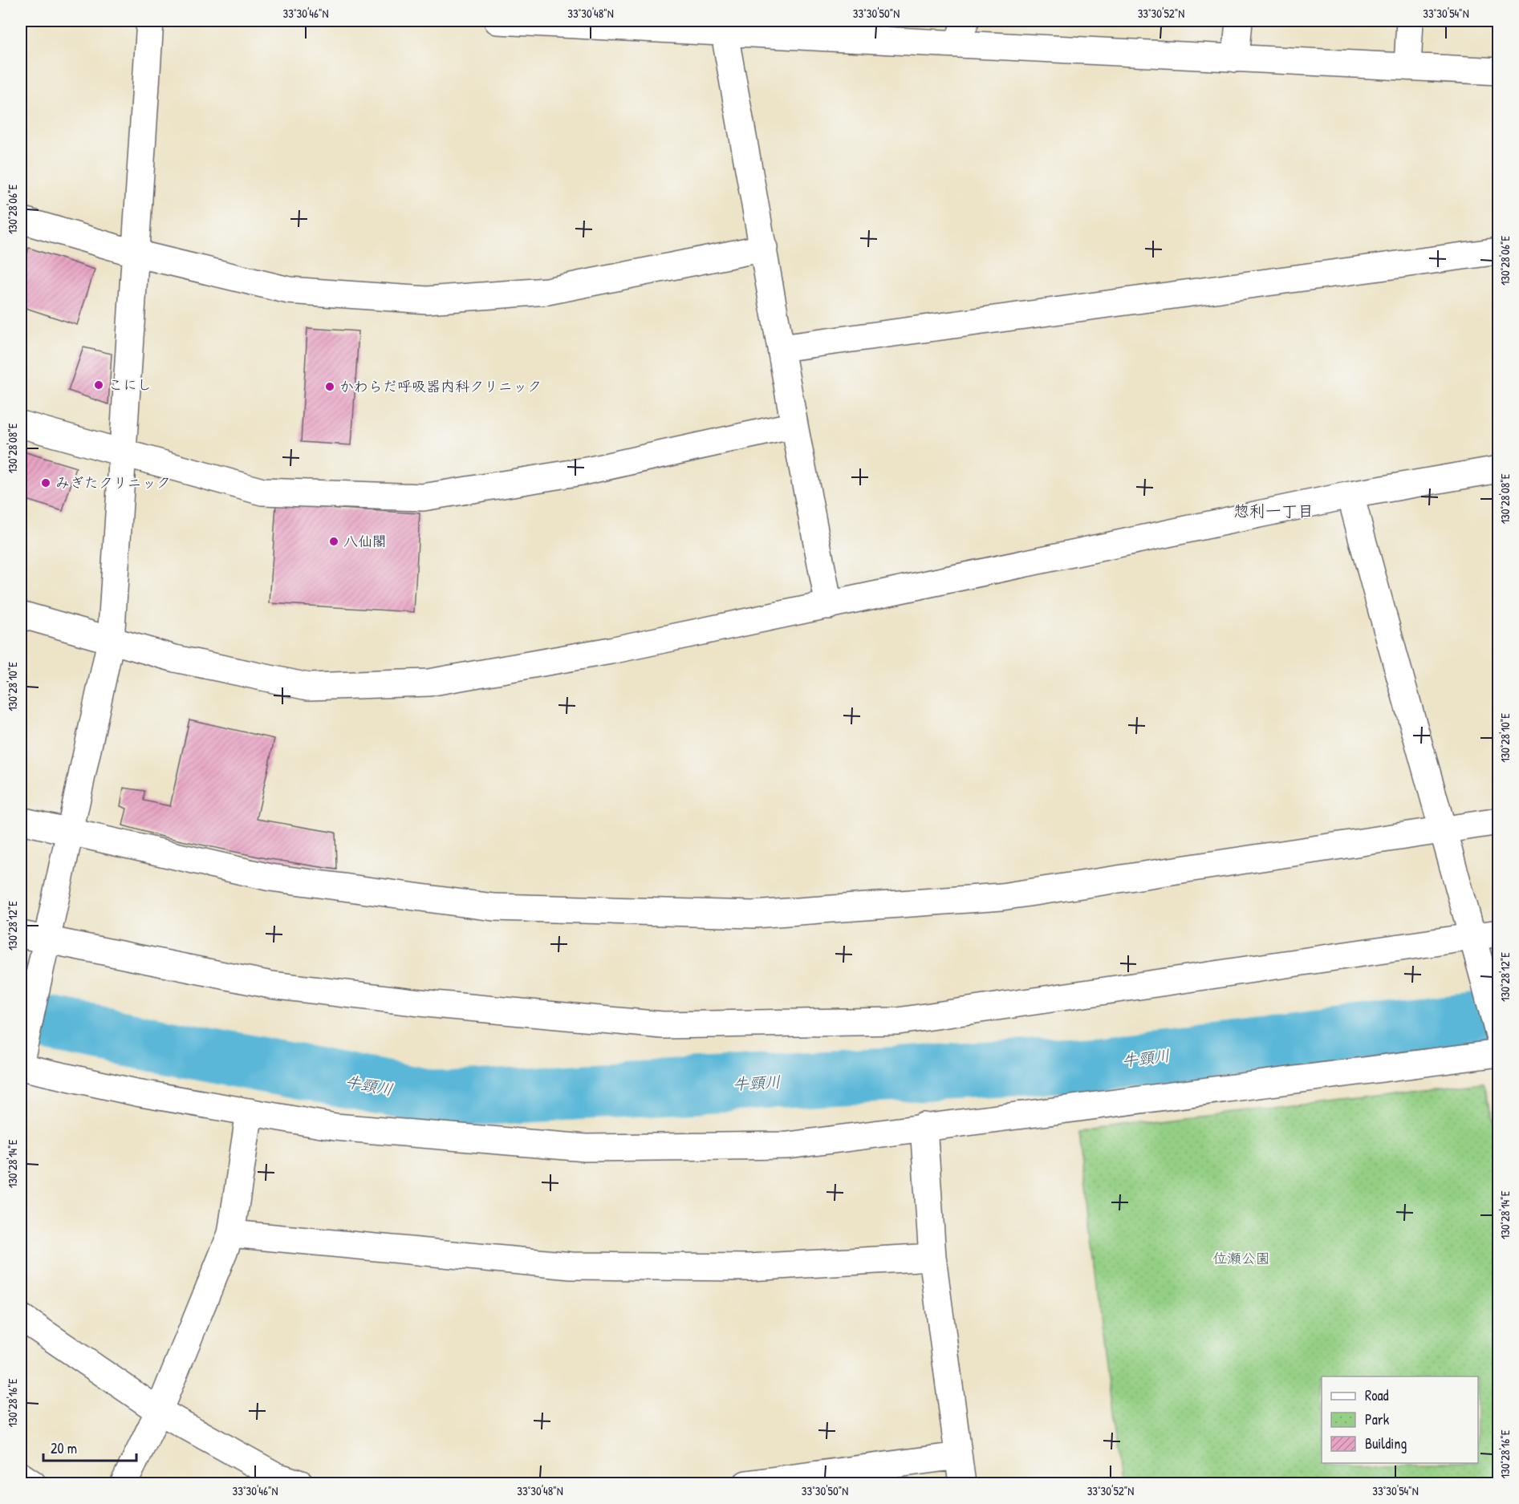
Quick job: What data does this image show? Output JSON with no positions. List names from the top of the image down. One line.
{"districts":["惣利一丁目"],"water":["牛頸川"],"parks":["位瀬公園"],"places":["こにし","かわらだ呼吸器内科クリニック","みぎたクリニック","八仙閣"],"legend":["Road","Park","Building"],"scale_bar":"20 m","coordinates":["33°30'46\"N","33°30'48\"N","33°30'50\"N","33°30'52\"N","33°30'54\"N","130°28'06\"E","130°28'08\"E","130°28'10\"E","130°28'12\"E","130°28'14\"E","130°28'16\"E"]}
